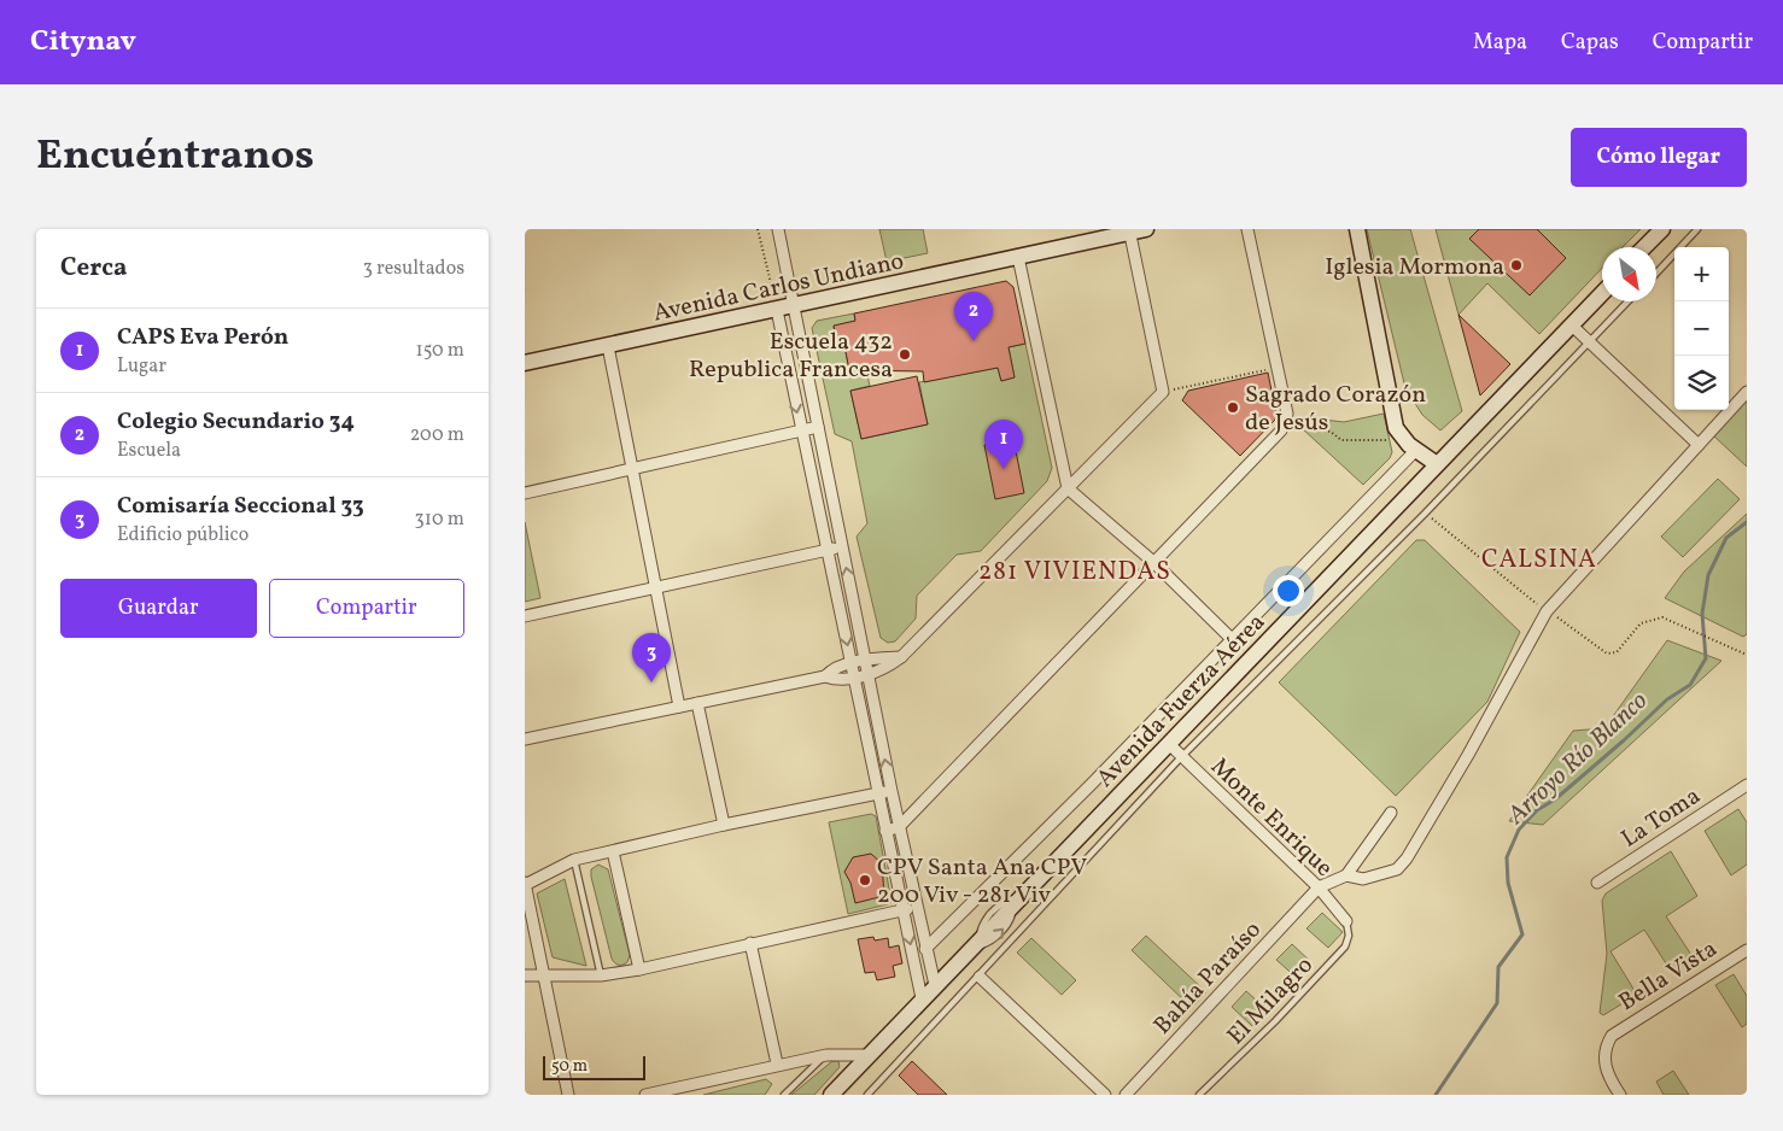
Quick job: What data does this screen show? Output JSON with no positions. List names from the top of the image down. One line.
{"streets":{"main road":["Avenida Carlos Undiano","Avenida Fuerza Aérea"],"street":["Monte Enrique","La Toma","Bella Vista","Bahía Paraíso"],"lane":["El Milagro"]},"crossings":[["Avenida Fuerza Aérea","Monte Enrique"],["Monte Enrique","Bahía Paraíso"],["Monte Enrique","El Milagro"]],"districts":["CALSINA","281 VIVIENDAS"],"water":["Arroyo Río Blanco"],"places":["Iglesia Mormona","Escuela 432 Republica Francesa","Sagrado Corazón de Jesús","CPV Santa Ana CPV 200 Viv - 281 Viv"],"scale_bar":"50 m","north":"bottom right","page":{"header":"Citynav","nav":["Mapa","Capas","Compartir"],"title":"Encuéntranos","buttons":["Cómo llegar",["Guardar","Compartir"]],"heading":["Cerca","3 resultados"],"map_buttons":["+","−"],"pins":["2","1","3"],"list":[{"mark":"1","name":"CAPS Eva Perón","note":"Lugar","value":"150 m"},{"mark":"2","name":"Colegio Secundario 34","note":"Escuela","value":"200 m"},{"mark":"3","name":"Comisaría Seccional 33","note":"Edificio público","value":"310 m"}],"scale":"50 m"}}
